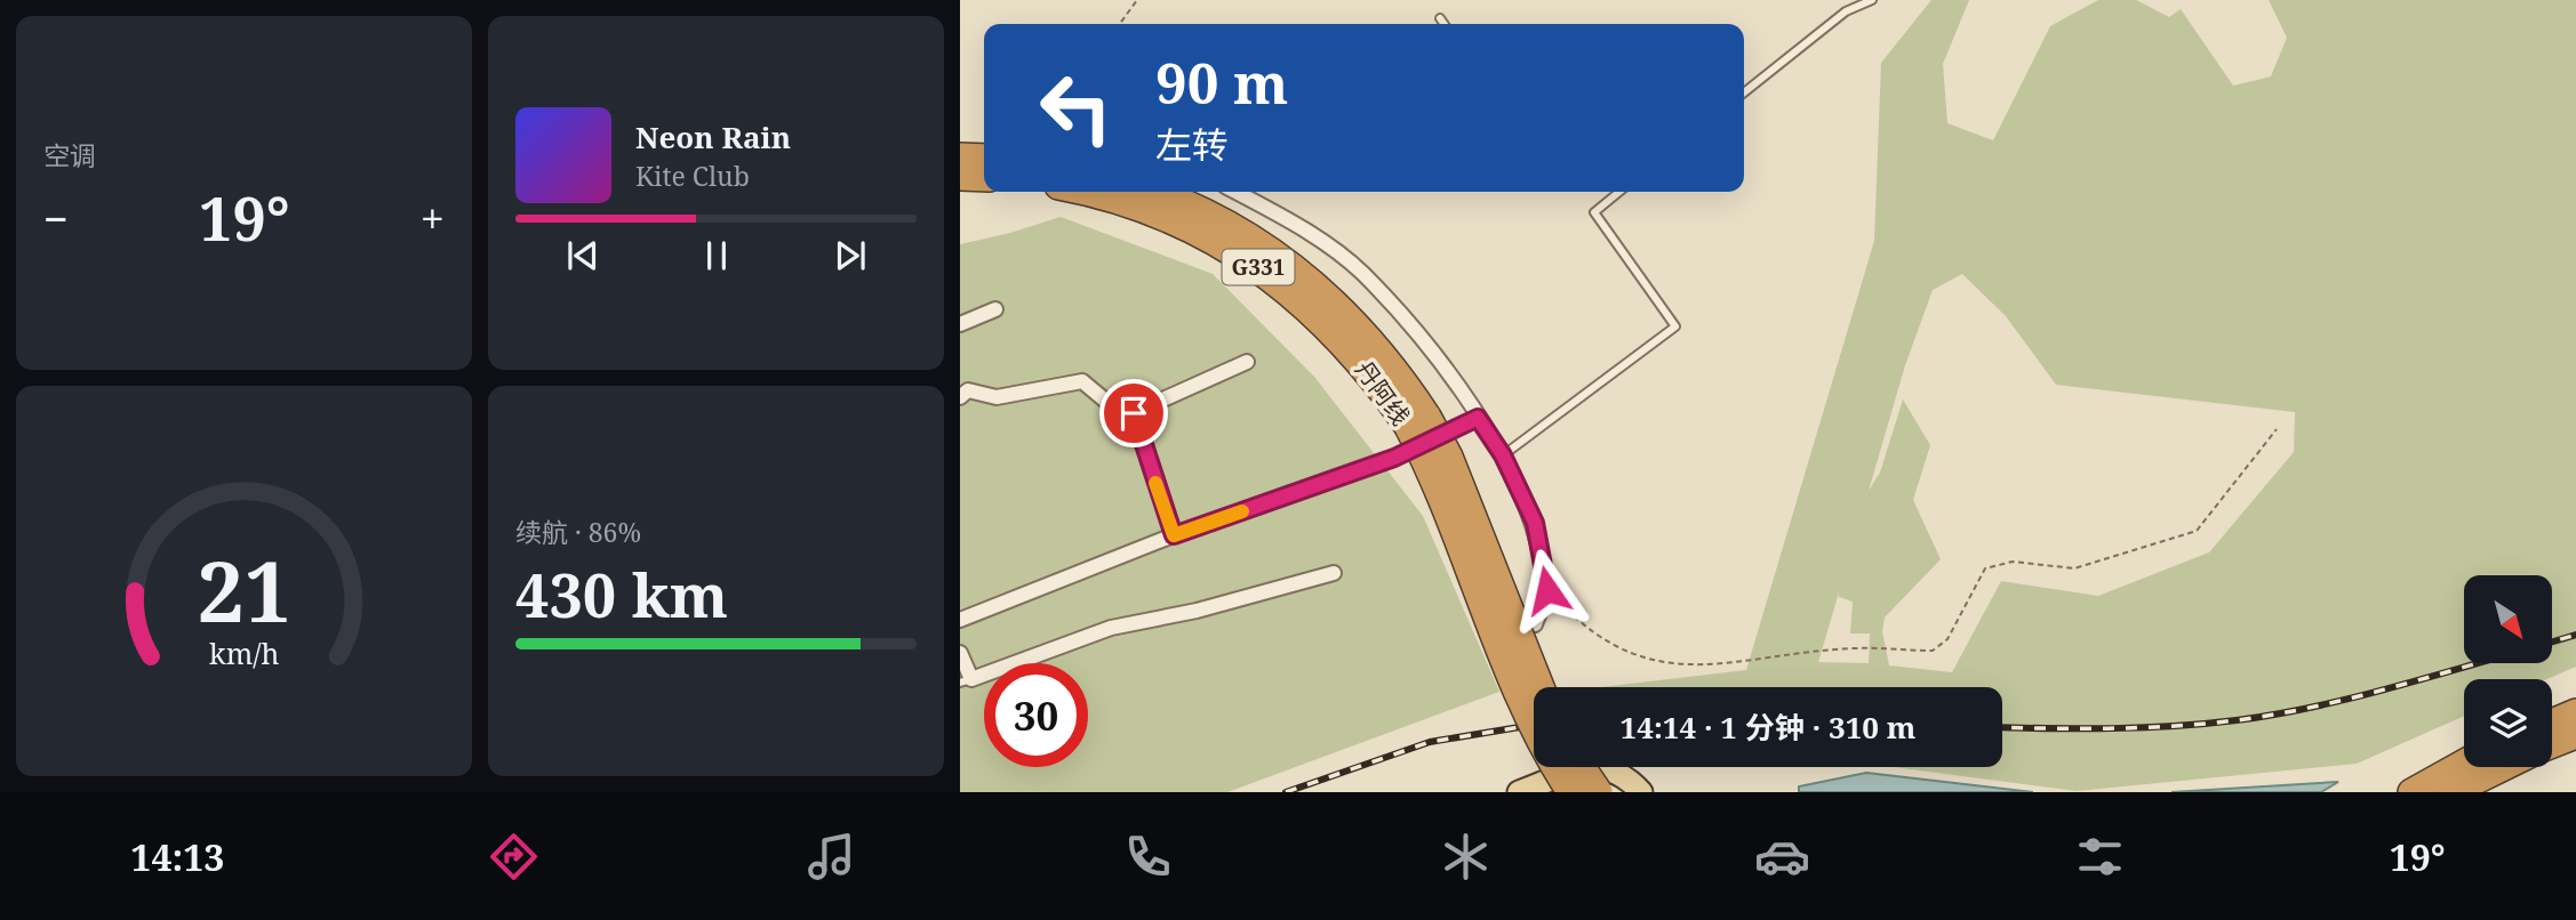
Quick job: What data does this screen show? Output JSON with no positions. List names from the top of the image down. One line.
{"streets":{"highway":["G331","丹阿线"]},"north":"bottom right","page":{"tile":["空调",["续航 · 86%","430 km"]],"turn":["90 m","左转"],"song":["Neon Rain","Kite Club"],"heat":["−","19°","+"],"limit":"30","trip":"14:14 · 1 分钟 · 310 m","tabs":["14:13","19°"],"gauge":["21","km/h"]}}
